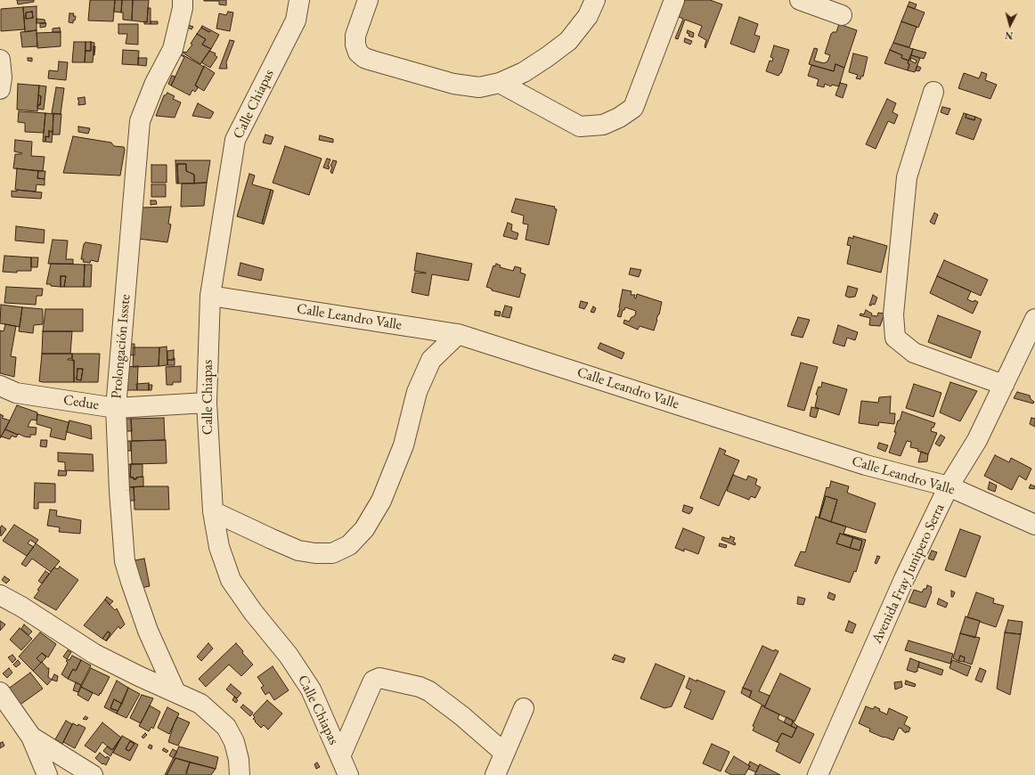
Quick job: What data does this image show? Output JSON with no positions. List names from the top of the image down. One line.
{"streets":{"street":["Calle Chiapas","Calle Leandro Valle","Prolongación Issste","Cedue","Avenida Fray Junipero Serra"]},"crossings":[["Calle Chiapas","Calle Leandro Valle"],["Calle Chiapas","Cedue"],["Calle Leandro Valle","Avenida Fray Junipero Serra"],["Prolongación Issste","Cedue"]],"north":"bottom"}
